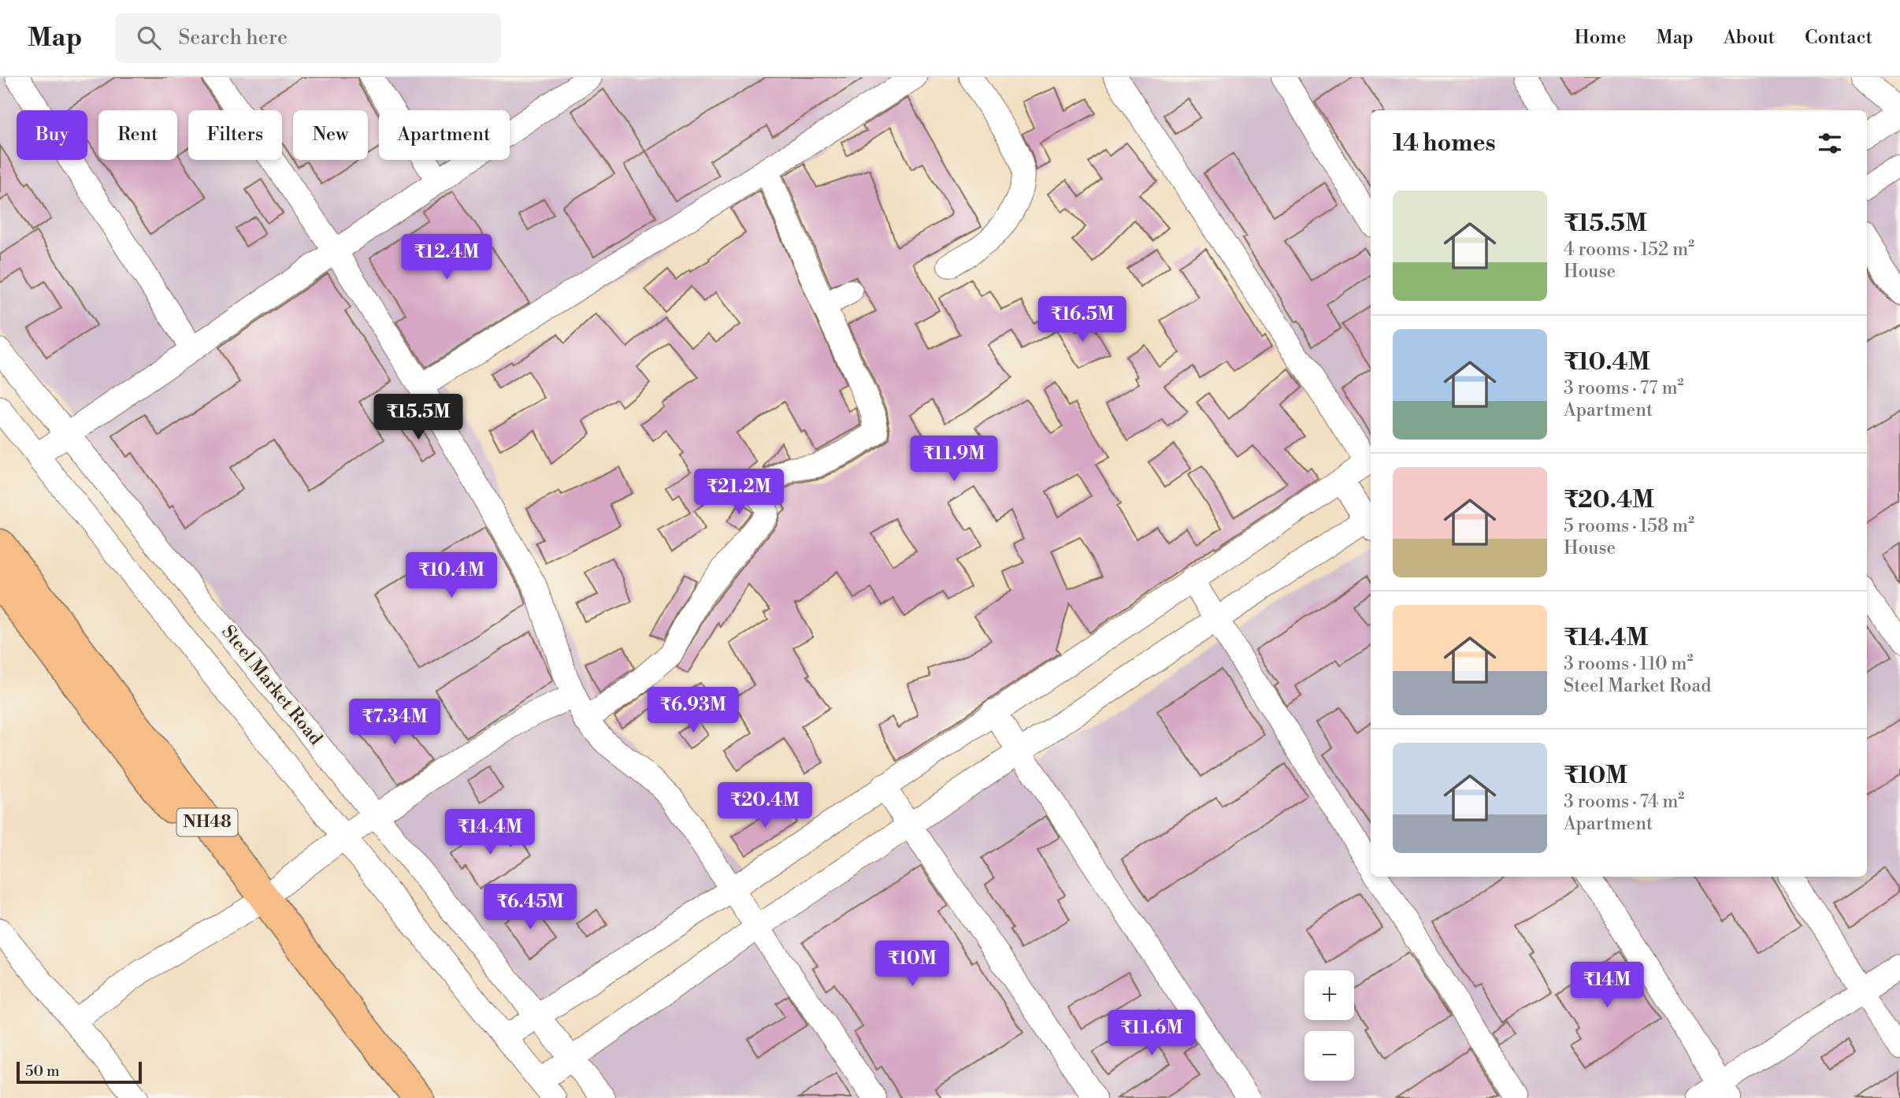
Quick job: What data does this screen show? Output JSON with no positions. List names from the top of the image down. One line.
{"streets":{"highway":["NH48"],"street":["Steel Market Road"]},"scale_bar":"50 m","page":{"header":"Map","search":"Search here","nav":["Home","Map","About","Contact"],"chip":["Buy","Rent","Filters","New","Apartment"],"heading":"14 homes","list":[{"name":"₹15.5M","note":"4 rooms · 152 m² · House"},{"name":"₹10.4M","note":"3 rooms · 77 m² · Apartment"},{"name":"₹20.4M","note":"5 rooms · 158 m² · House"},{"name":"₹14.4M","note":"3 rooms · 110 m² · Steel Market Road"},{"name":"₹10M","note":"3 rooms · 74 m² · Apartment"}],"price":["₹12.4M","₹16.5M","₹15.5M","₹11.9M","₹21.2M","₹10.4M","₹6.93M","₹7.34M","₹20.4M","₹14.4M","₹6.45M","₹10M","₹14M","₹11.6M"],"map_buttons":["+","−"],"scale":"50 m"}}
